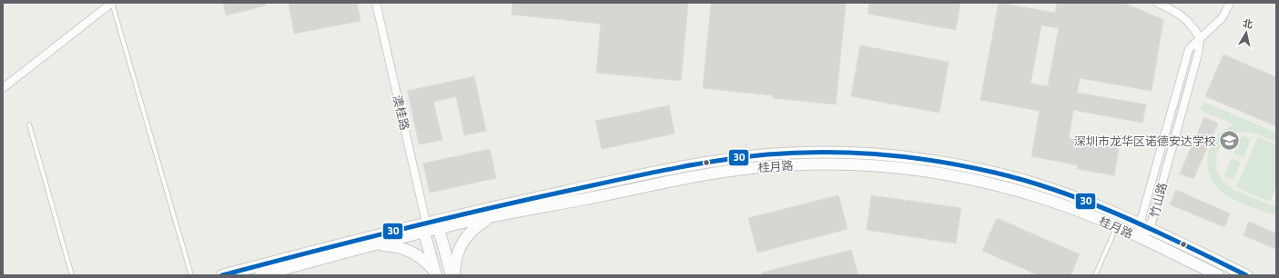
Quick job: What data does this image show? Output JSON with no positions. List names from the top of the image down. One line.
{"streets":{"main road":["桂月路"],"street":["澳桂路","竹山路"]},"crossings":[["澳桂路","桂月路"],["桂月路","竹山路"]],"places":{"school or university":["深圳市龙华区诺德安达学校"]},"lines":["transit line 30"],"north":"top"}
